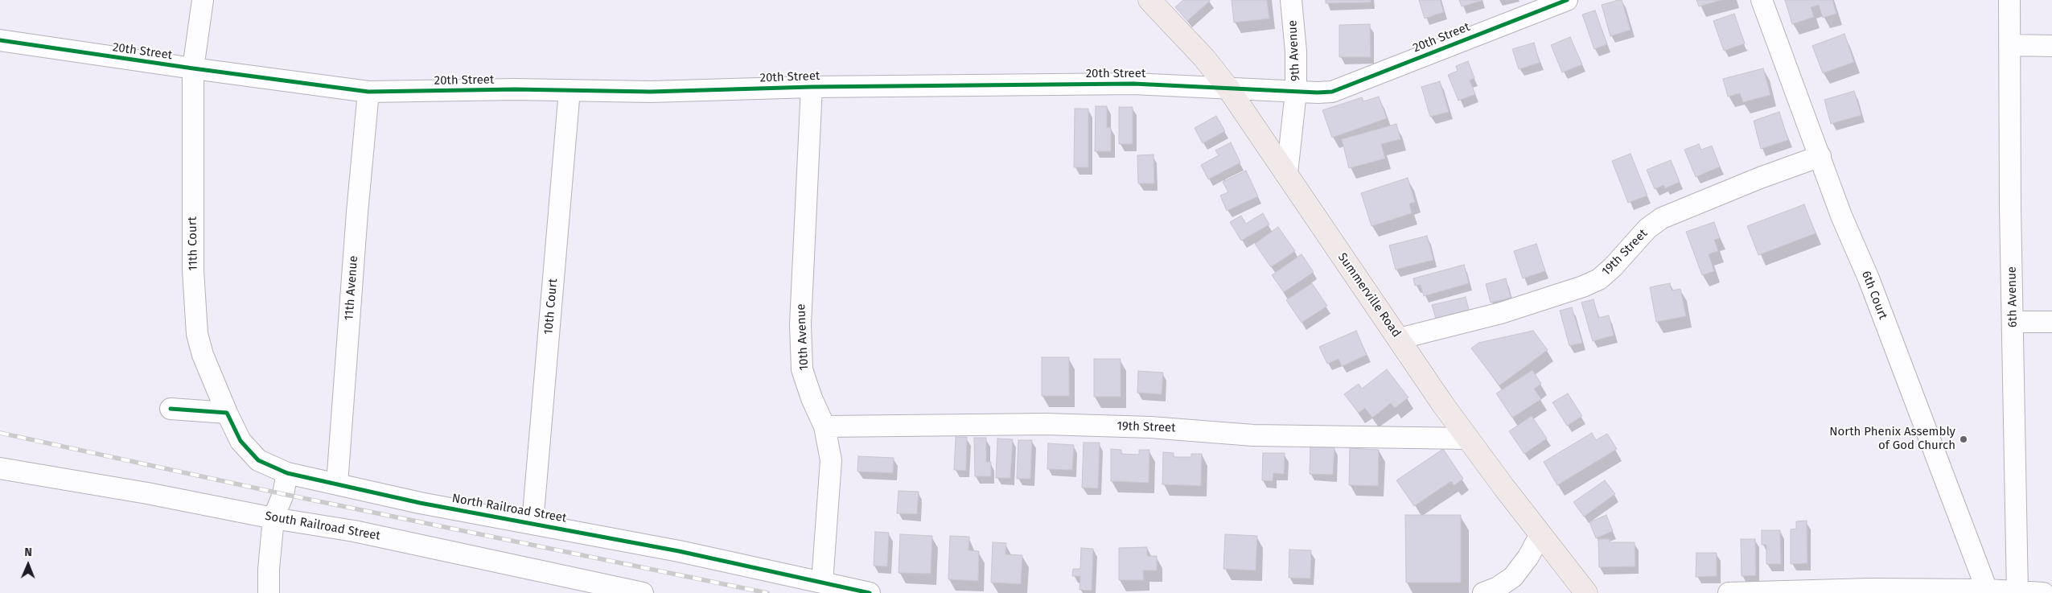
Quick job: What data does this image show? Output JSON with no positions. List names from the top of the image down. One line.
{"streets":{"main road":["Summerville Road"],"street":["20th Street","9th Avenue","11th Court","19th Street","11th Avenue","6th Court","6th Avenue","10th Court","10th Avenue","North Railroad Street","South Railroad Street"]},"crossings":[["20th Street","9th Avenue"],["20th Street","11th Court"],["20th Street","11th Avenue"],["20th Street","Summerville Road"],["20th Street","10th Court"],["20th Street","10th Avenue"],["9th Avenue","Summerville Road"],["11th Court","North Railroad Street"],["19th Street","Summerville Road"],["19th Street","6th Court"],["19th Street","10th Avenue"],["11th Avenue","North Railroad Street"],["10th Court","North Railroad Street"],["10th Avenue","North Railroad Street"]],"places":["North Phenix Assembly of God Church"],"north":"top"}
